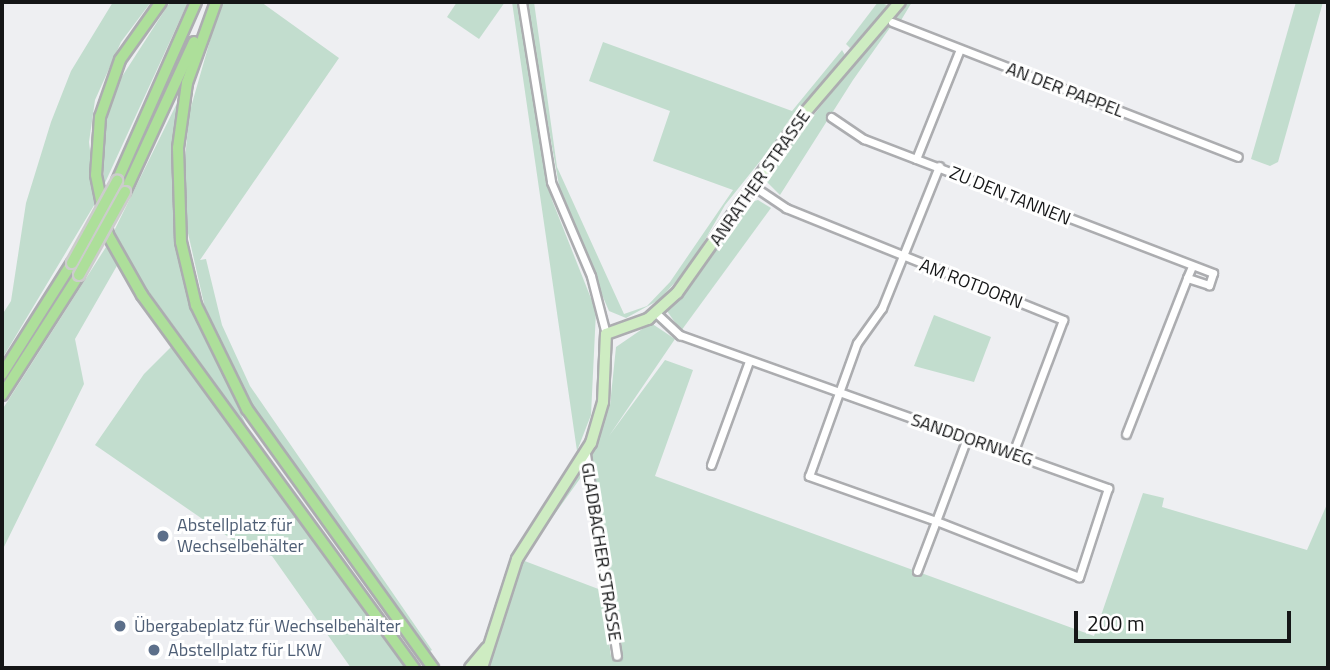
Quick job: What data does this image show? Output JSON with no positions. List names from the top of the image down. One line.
{"streets":{"main road":["ANRATHER STRASSE","GLADBACHER STRASSE"],"street":["AN DER PAPPEL","ZU DEN TANNEN","AM ROTDORN","SANDDORNWEG"]},"crossings":[["ANRATHER STRASSE","AM ROTDORN"],["ANRATHER STRASSE","SANDDORNWEG"],["ANRATHER STRASSE","GLADBACHER STRASSE"],["AM ROTDORN","SANDDORNWEG"]],"places":["Abstellplatz für Wechselbehälter","Übergabeplatz für Wechselbehälter","Abstellplatz für LKW"],"scale_bar":"200 m"}
